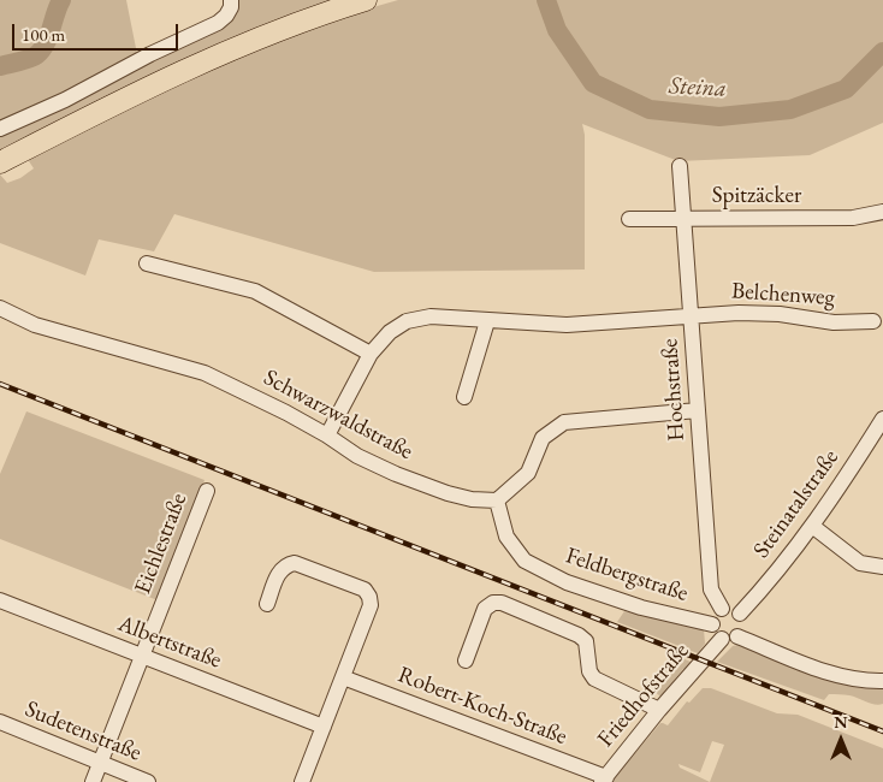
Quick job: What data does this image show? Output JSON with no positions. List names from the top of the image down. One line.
{"streets":{"street":["Spitzäcker","Belchenweg","Hochstraße","Schwarzwaldstraße","Steinatalstraße","Eichlestraße","Feldbergstraße","Albertstraße","Friedhofstraße","Robert-Koch-Straße","Sudetenstraße"]},"crossings":[["Spitzäcker","Hochstraße"],["Belchenweg","Hochstraße"],["Belchenweg","Schwarzwaldstraße"],["Hochstraße","Steinatalstraße"],["Hochstraße","Feldbergstraße"],["Hochstraße","Friedhofstraße"],["Schwarzwaldstraße","Feldbergstraße"],["Steinatalstraße","Feldbergstraße"],["Steinatalstraße","Friedhofstraße"],["Eichlestraße","Albertstraße"],["Eichlestraße","Sudetenstraße"],["Feldbergstraße","Friedhofstraße"],["Friedhofstraße","Robert-Koch-Straße"]],"water":["Steina"],"scale_bar":"100 m","north":"top"}
